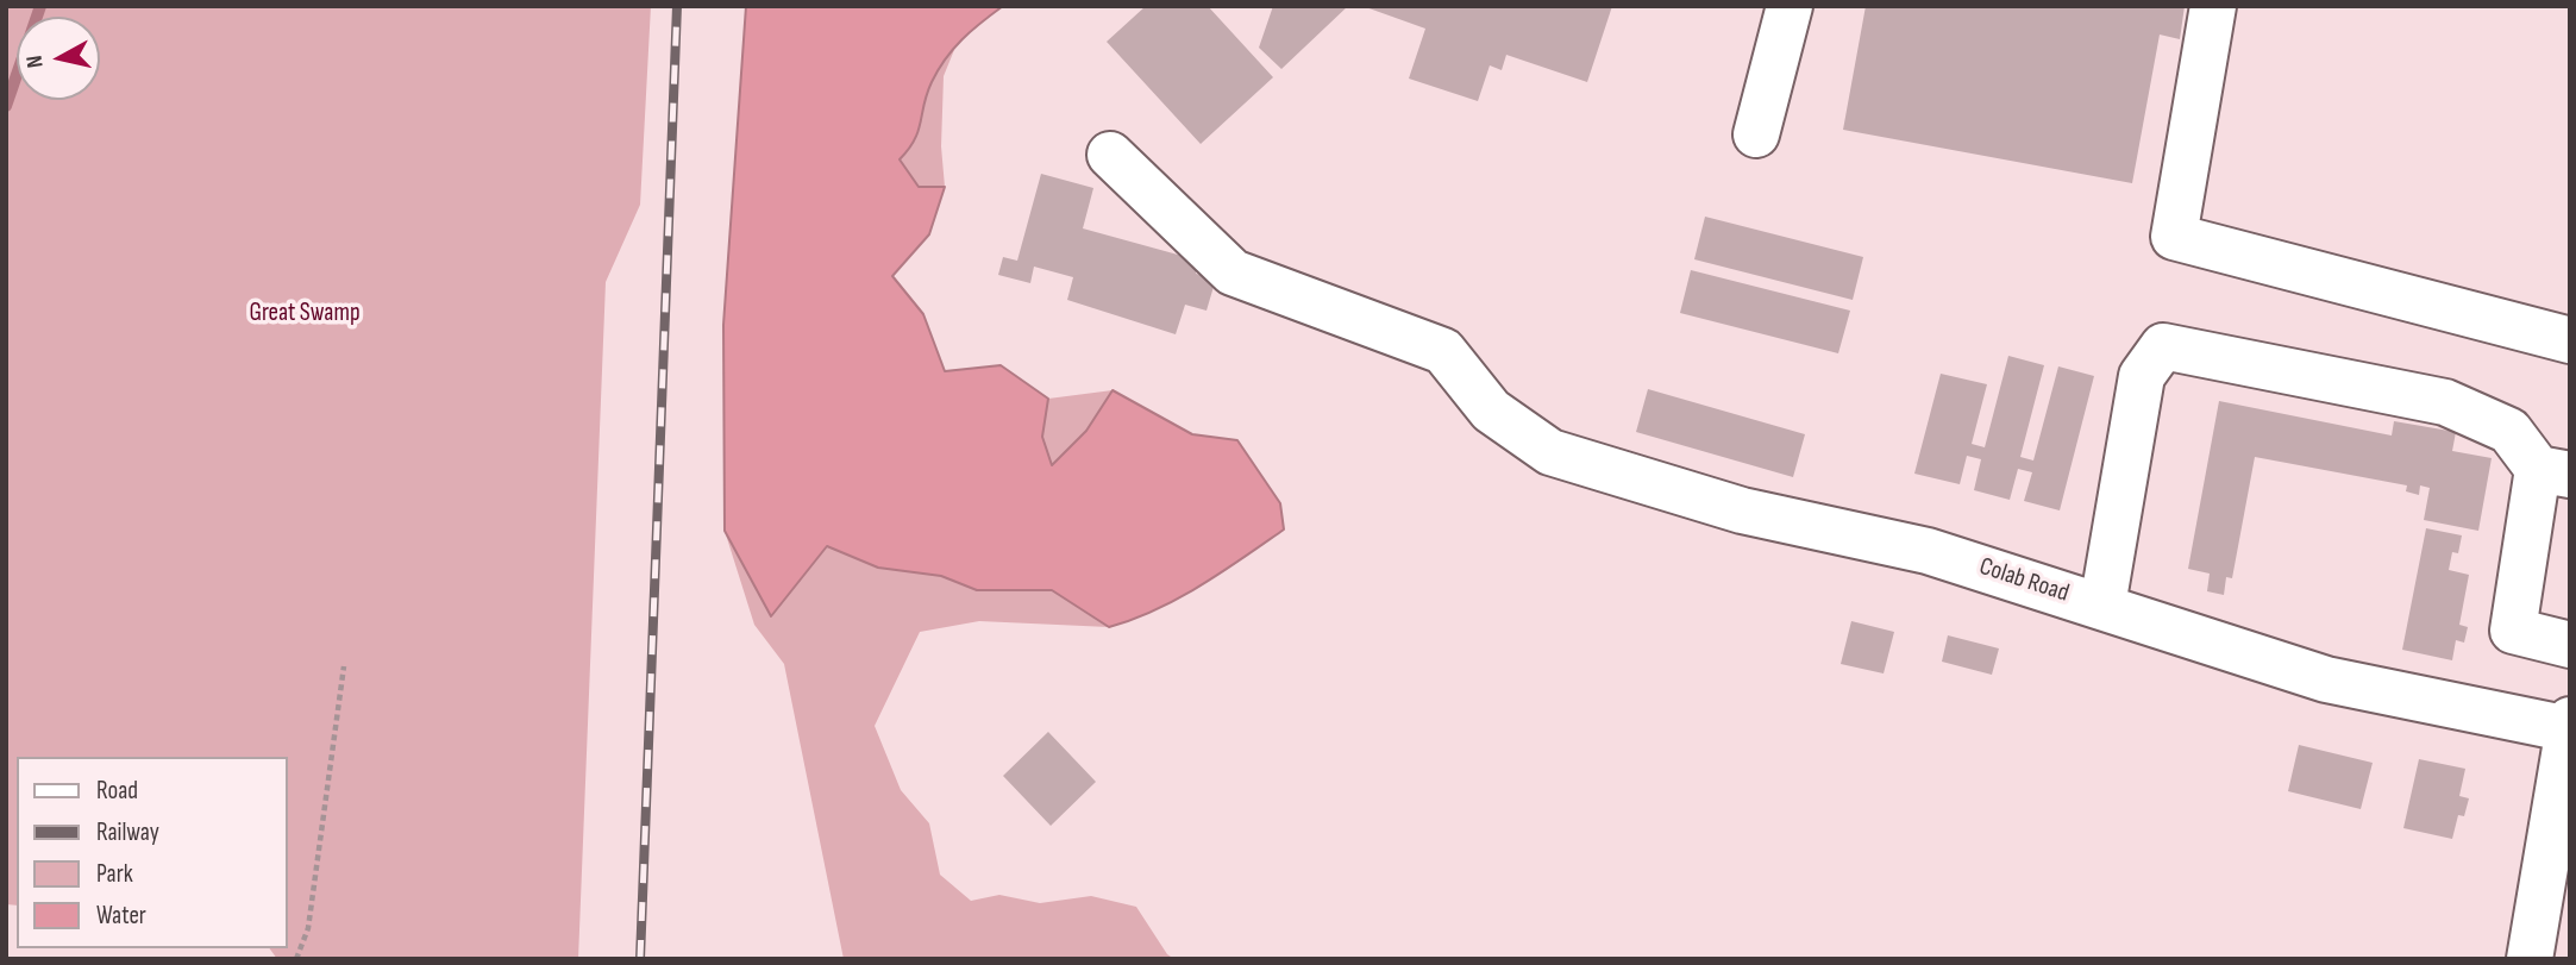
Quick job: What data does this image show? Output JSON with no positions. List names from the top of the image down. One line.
{"streets":{"street":["Colab Road"]},"parks":["Great Swamp"],"legend":["Road","Railway","Park","Water"],"north":"left"}
